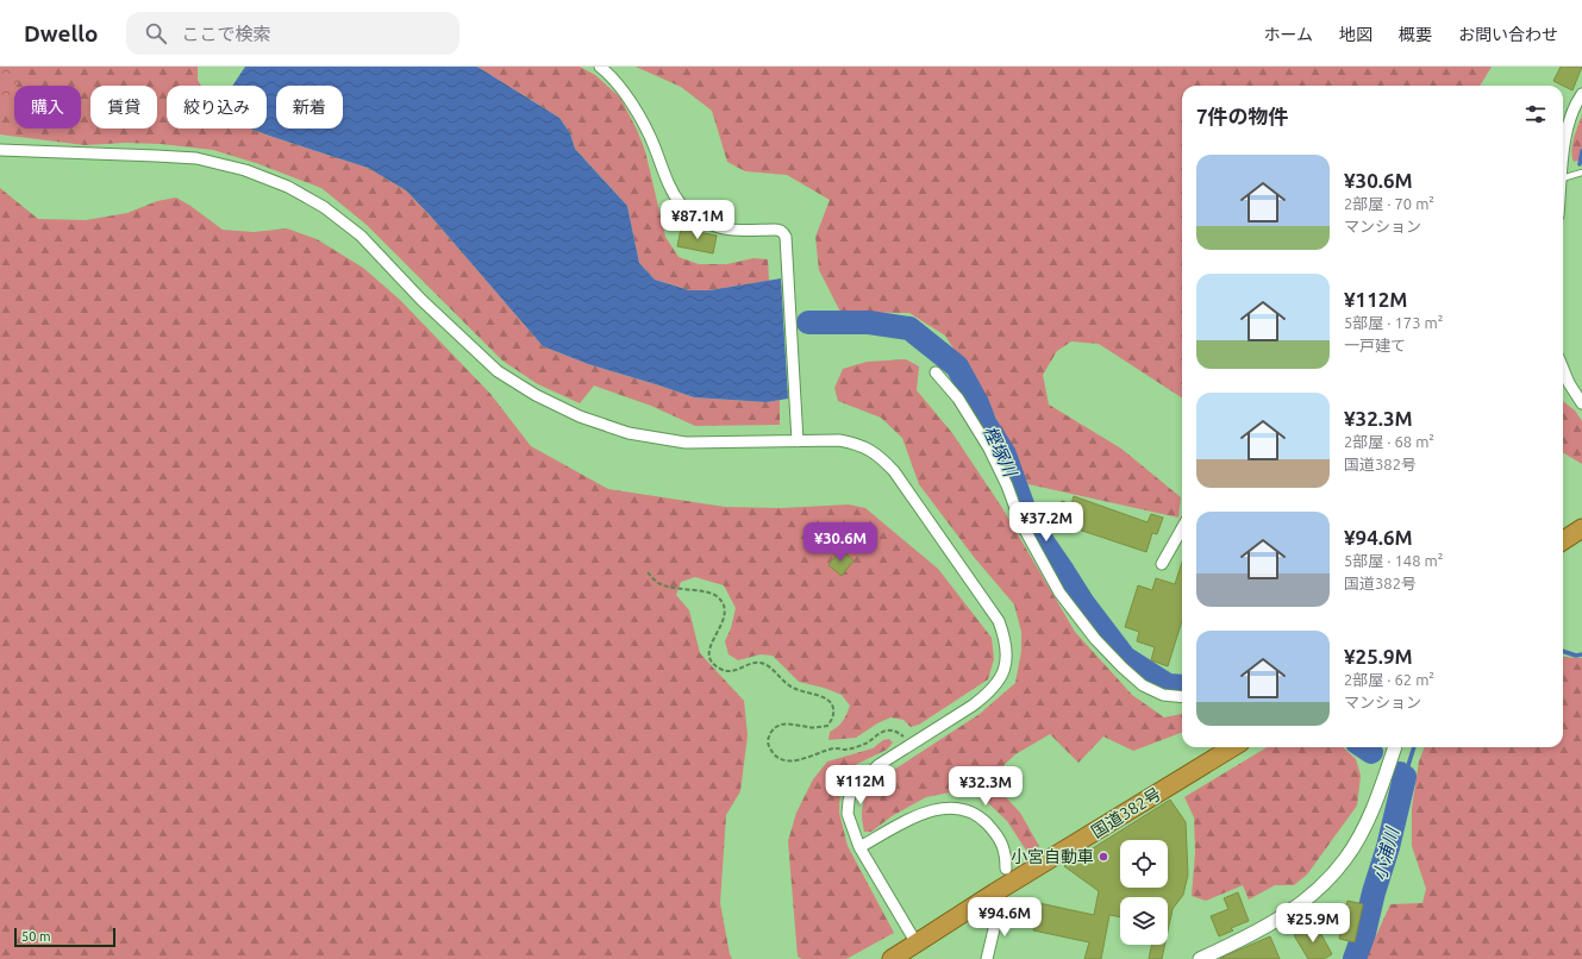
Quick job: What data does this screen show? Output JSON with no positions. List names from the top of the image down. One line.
{"streets":{"highway":["国道382号"]},"water":["樫塚川","小浦川"],"places":["小宮自動車"],"scale_bar":"50 m","page":{"header":"Dwello","search":"ここで検索","nav":["ホーム","地図","概要","お問い合わせ"],"chip":["購入","賃貸","絞り込み","新着"],"heading":"7件の物件","list":[{"name":"¥30.6M","note":"2部屋 · 70 m² · マンション"},{"name":"¥112M","note":"5部屋 · 173 m² · 一戸建て"},{"name":"¥32.3M","note":"2部屋 · 68 m² · 国道382号"},{"name":"¥94.6M","note":"5部屋 · 148 m² · 国道382号"},{"name":"¥25.9M","note":"2部屋 · 62 m² · マンション"}],"price":["¥87.1M","¥37.2M","¥30.6M","¥112M","¥32.3M","¥94.6M","¥25.9M"],"scale":"50 m"}}
